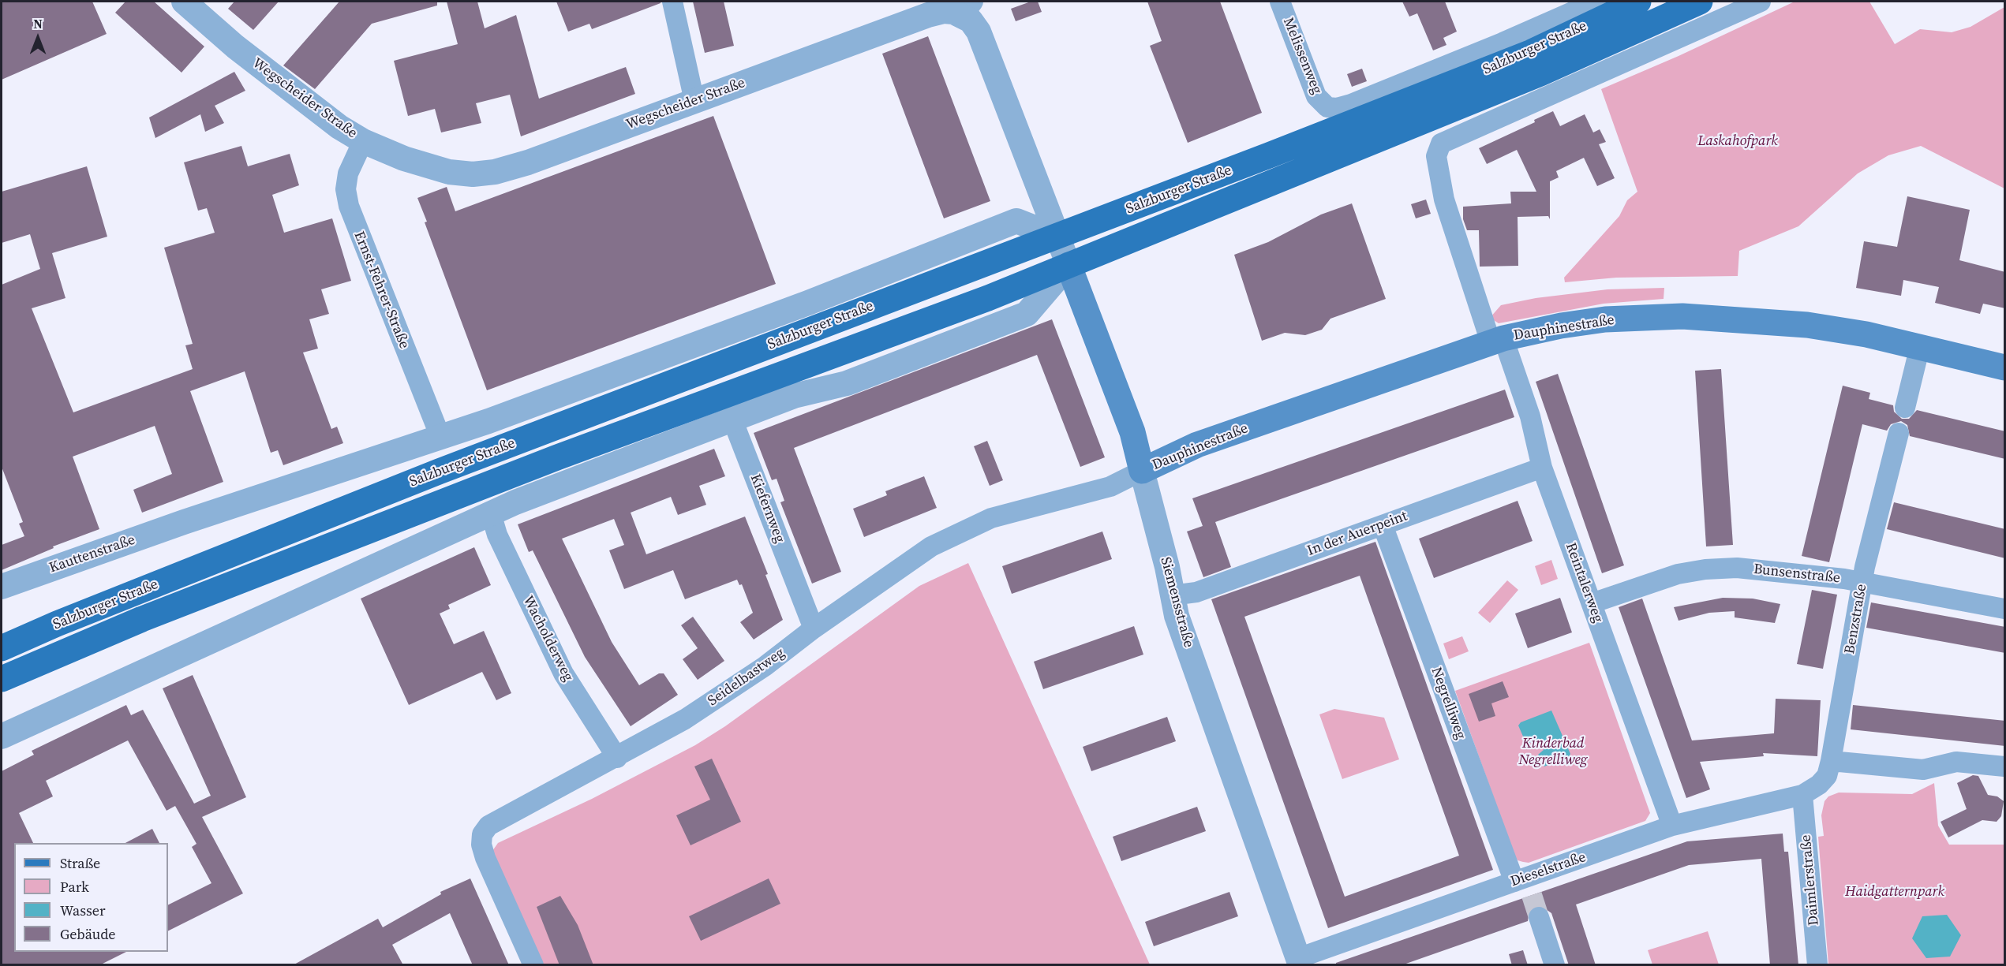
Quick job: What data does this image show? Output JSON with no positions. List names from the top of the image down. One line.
{"streets":{"main road":["Salzburger Straße","Dauphinestraße","Siemensstraße"],"street":["Melissenweg","Wegscheider Straße","Ernst-Fehrer-Straße","Kiefernweg","In der Auerpeint","Kauttenstraße","Bunsenstraße","Reintalerweg","Benzstraße","Wacholderweg","Seidelbastweg","Negrelliweg","Dieselstraße","Daimlerstraße"]},"crossings":[["Salzburger Straße","Wegscheider Straße"],["Salzburger Straße","Kiefernweg"],["Salzburger Straße","Kauttenstraße"],["Salzburger Straße","Siemensstraße"],["Salzburger Straße","Wacholderweg"],["Wegscheider Straße","Ernst-Fehrer-Straße"],["Wegscheider Straße","Kauttenstraße"],["Wegscheider Straße","Siemensstraße"],["Ernst-Fehrer-Straße","Kauttenstraße"],["Dauphinestraße","Reintalerweg"],["Dauphinestraße","Siemensstraße"],["Dauphinestraße","Seidelbastweg"],["Kiefernweg","Seidelbastweg"],["In der Auerpeint","Reintalerweg"],["In der Auerpeint","Siemensstraße"],["In der Auerpeint","Negrelliweg"],["Bunsenstraße","Reintalerweg"],["Bunsenstraße","Benzstraße"],["Reintalerweg","Dieselstraße"],["Siemensstraße","Seidelbastweg"],["Siemensstraße","Dieselstraße"],["Benzstraße","Dieselstraße"],["Benzstraße","Daimlerstraße"],["Wacholderweg","Seidelbastweg"],["Negrelliweg","Dieselstraße"],["Dieselstraße","Daimlerstraße"]],"parks":["Laskahofpark","Kinderbad Negrelliweg","Haidgatternpark"],"legend":["Straße","Park","Wasser","Gebäude"],"north":"top"}
